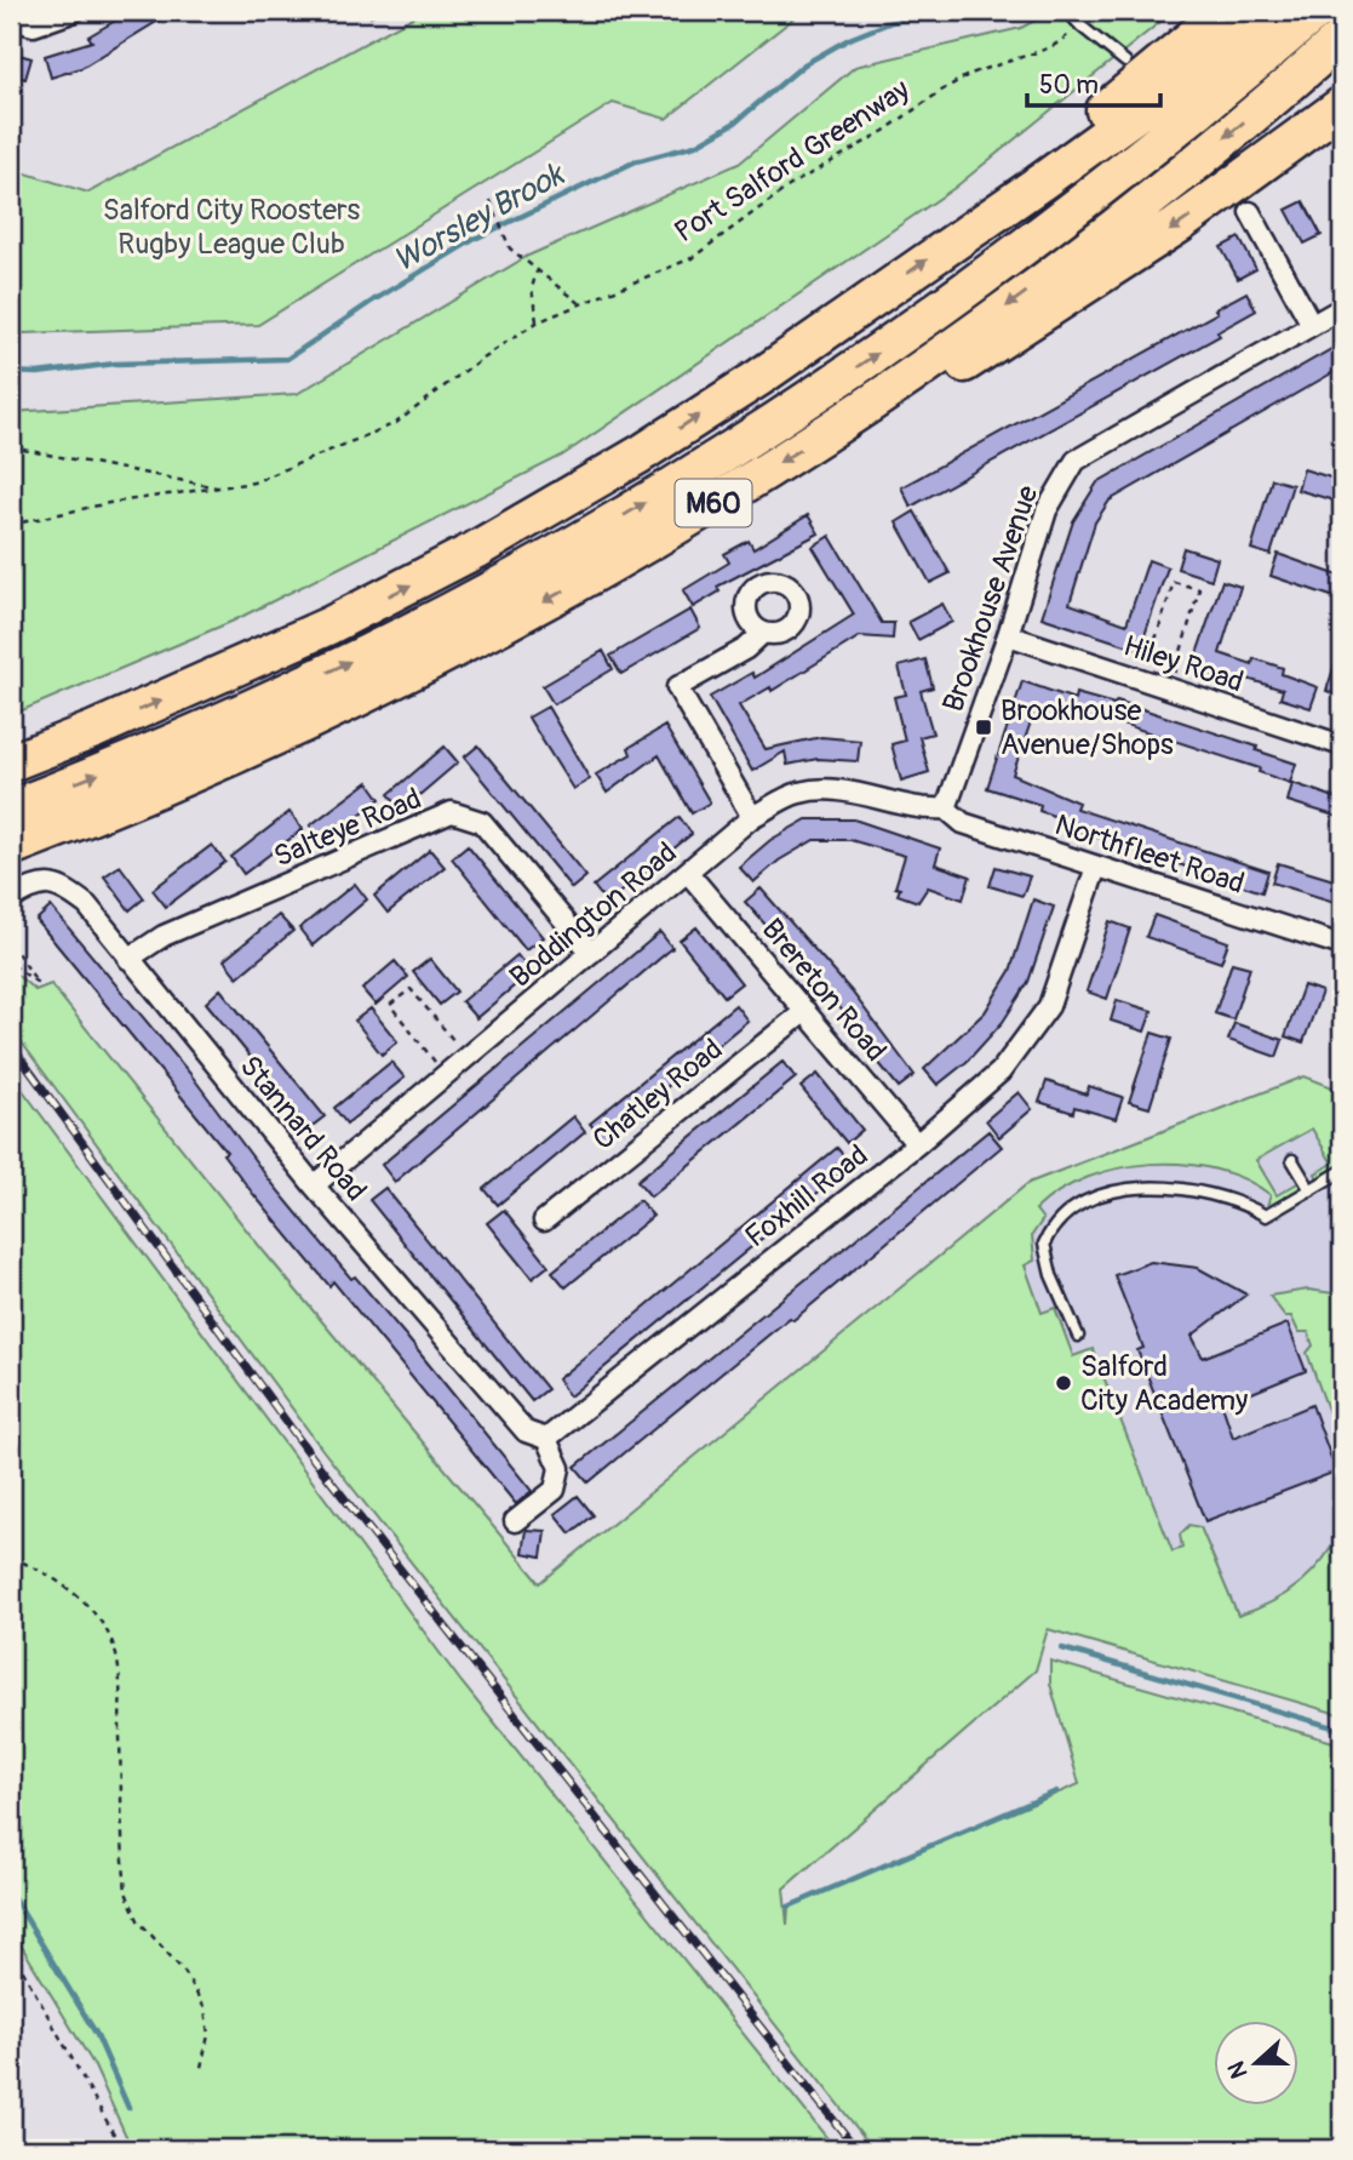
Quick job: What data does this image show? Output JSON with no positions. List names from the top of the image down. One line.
{"streets":{"highway":["M60"],"street":["Brookhouse Avenue","Hiley Road","Salteye Road","Northfleet Road","Boddington Road","Brereton Road","Chatley Road","Stannard Road","Foxhill Road"],"path":["Port Salford Greenway"]},"crossings":[["Brookhouse Avenue","Hiley Road"],["Brookhouse Avenue","Northfleet Road"],["Brookhouse Avenue","Boddington Road"],["Salteye Road","Boddington Road"],["Salteye Road","Stannard Road"],["Northfleet Road","Boddington Road"],["Northfleet Road","Foxhill Road"],["Boddington Road","Brereton Road"],["Boddington Road","Stannard Road"],["Brereton Road","Chatley Road"],["Brereton Road","Foxhill Road"],["Stannard Road","Foxhill Road"]],"water":["Worsley Brook"],"parks":["Salford City Roosters Rugby League Club"],"places":{"transit":["Brookhouse Avenue/Shops"],"other":["Salford City Academy"]},"scale_bar":"50 m","north":"left"}
